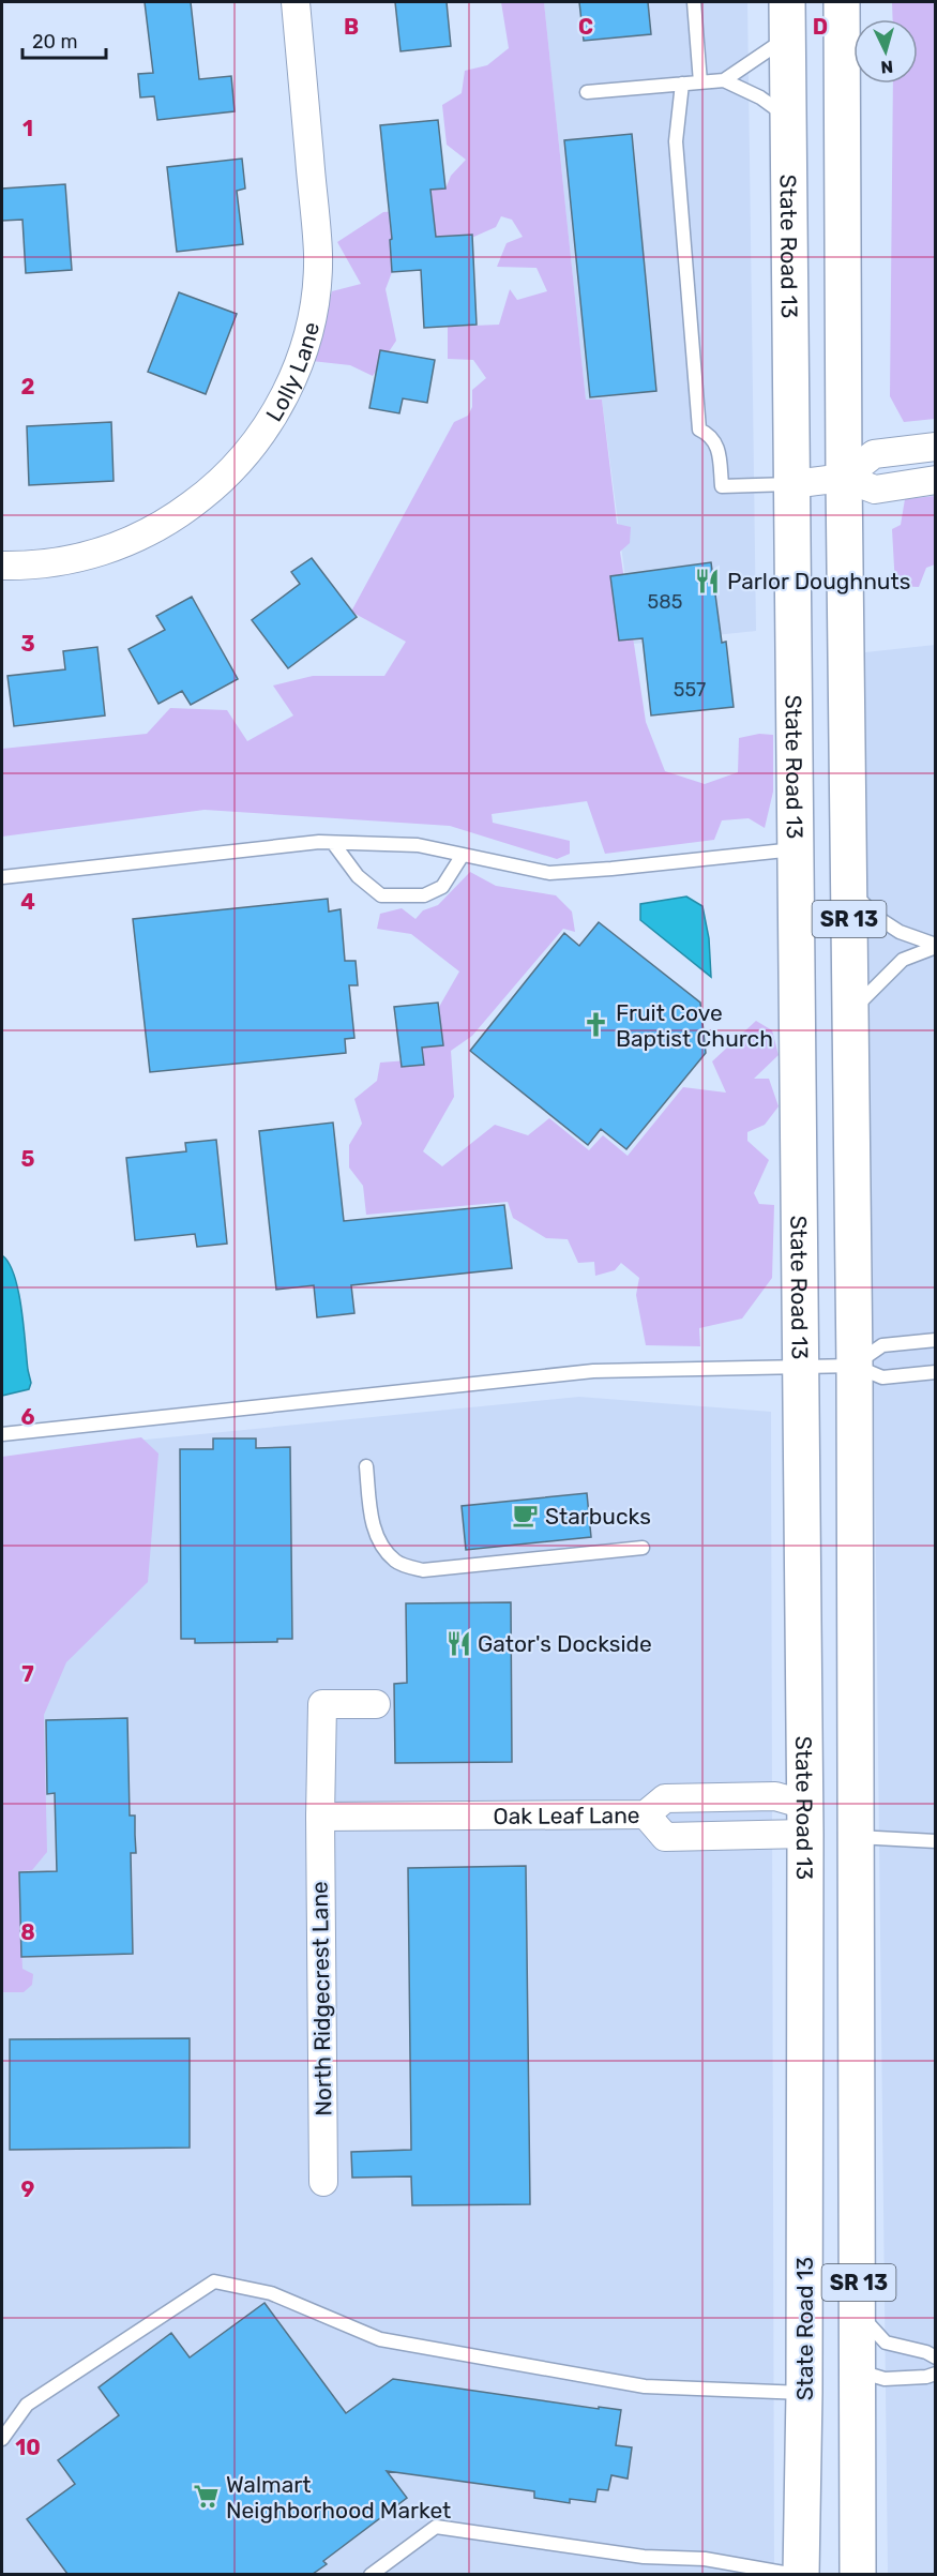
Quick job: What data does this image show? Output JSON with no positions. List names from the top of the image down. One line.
{"streets":{"main road":["State Road 13","SR 13"],"street":["Lolly Lane","Oak Leaf Lane","North Ridgecrest Lane"]},"crossings":[["State Road 13","Oak Leaf Lane"],["Oak Leaf Lane","North Ridgecrest Lane"]],"places":{"restaurant":["Parlor Doughnuts","Gator's Dockside"],"church":["Fruit Cove Baptist Church"],"cafe":["Starbucks"],"supermarket":["Walmart Neighborhood Market"]},"house_numbers":["585","557"],"scale_bar":"20 m","north":"bottom","grid":{"columns":["B","C","D"],"rows":["1","2","3","4","5","6","7","8","9","10"]}}
